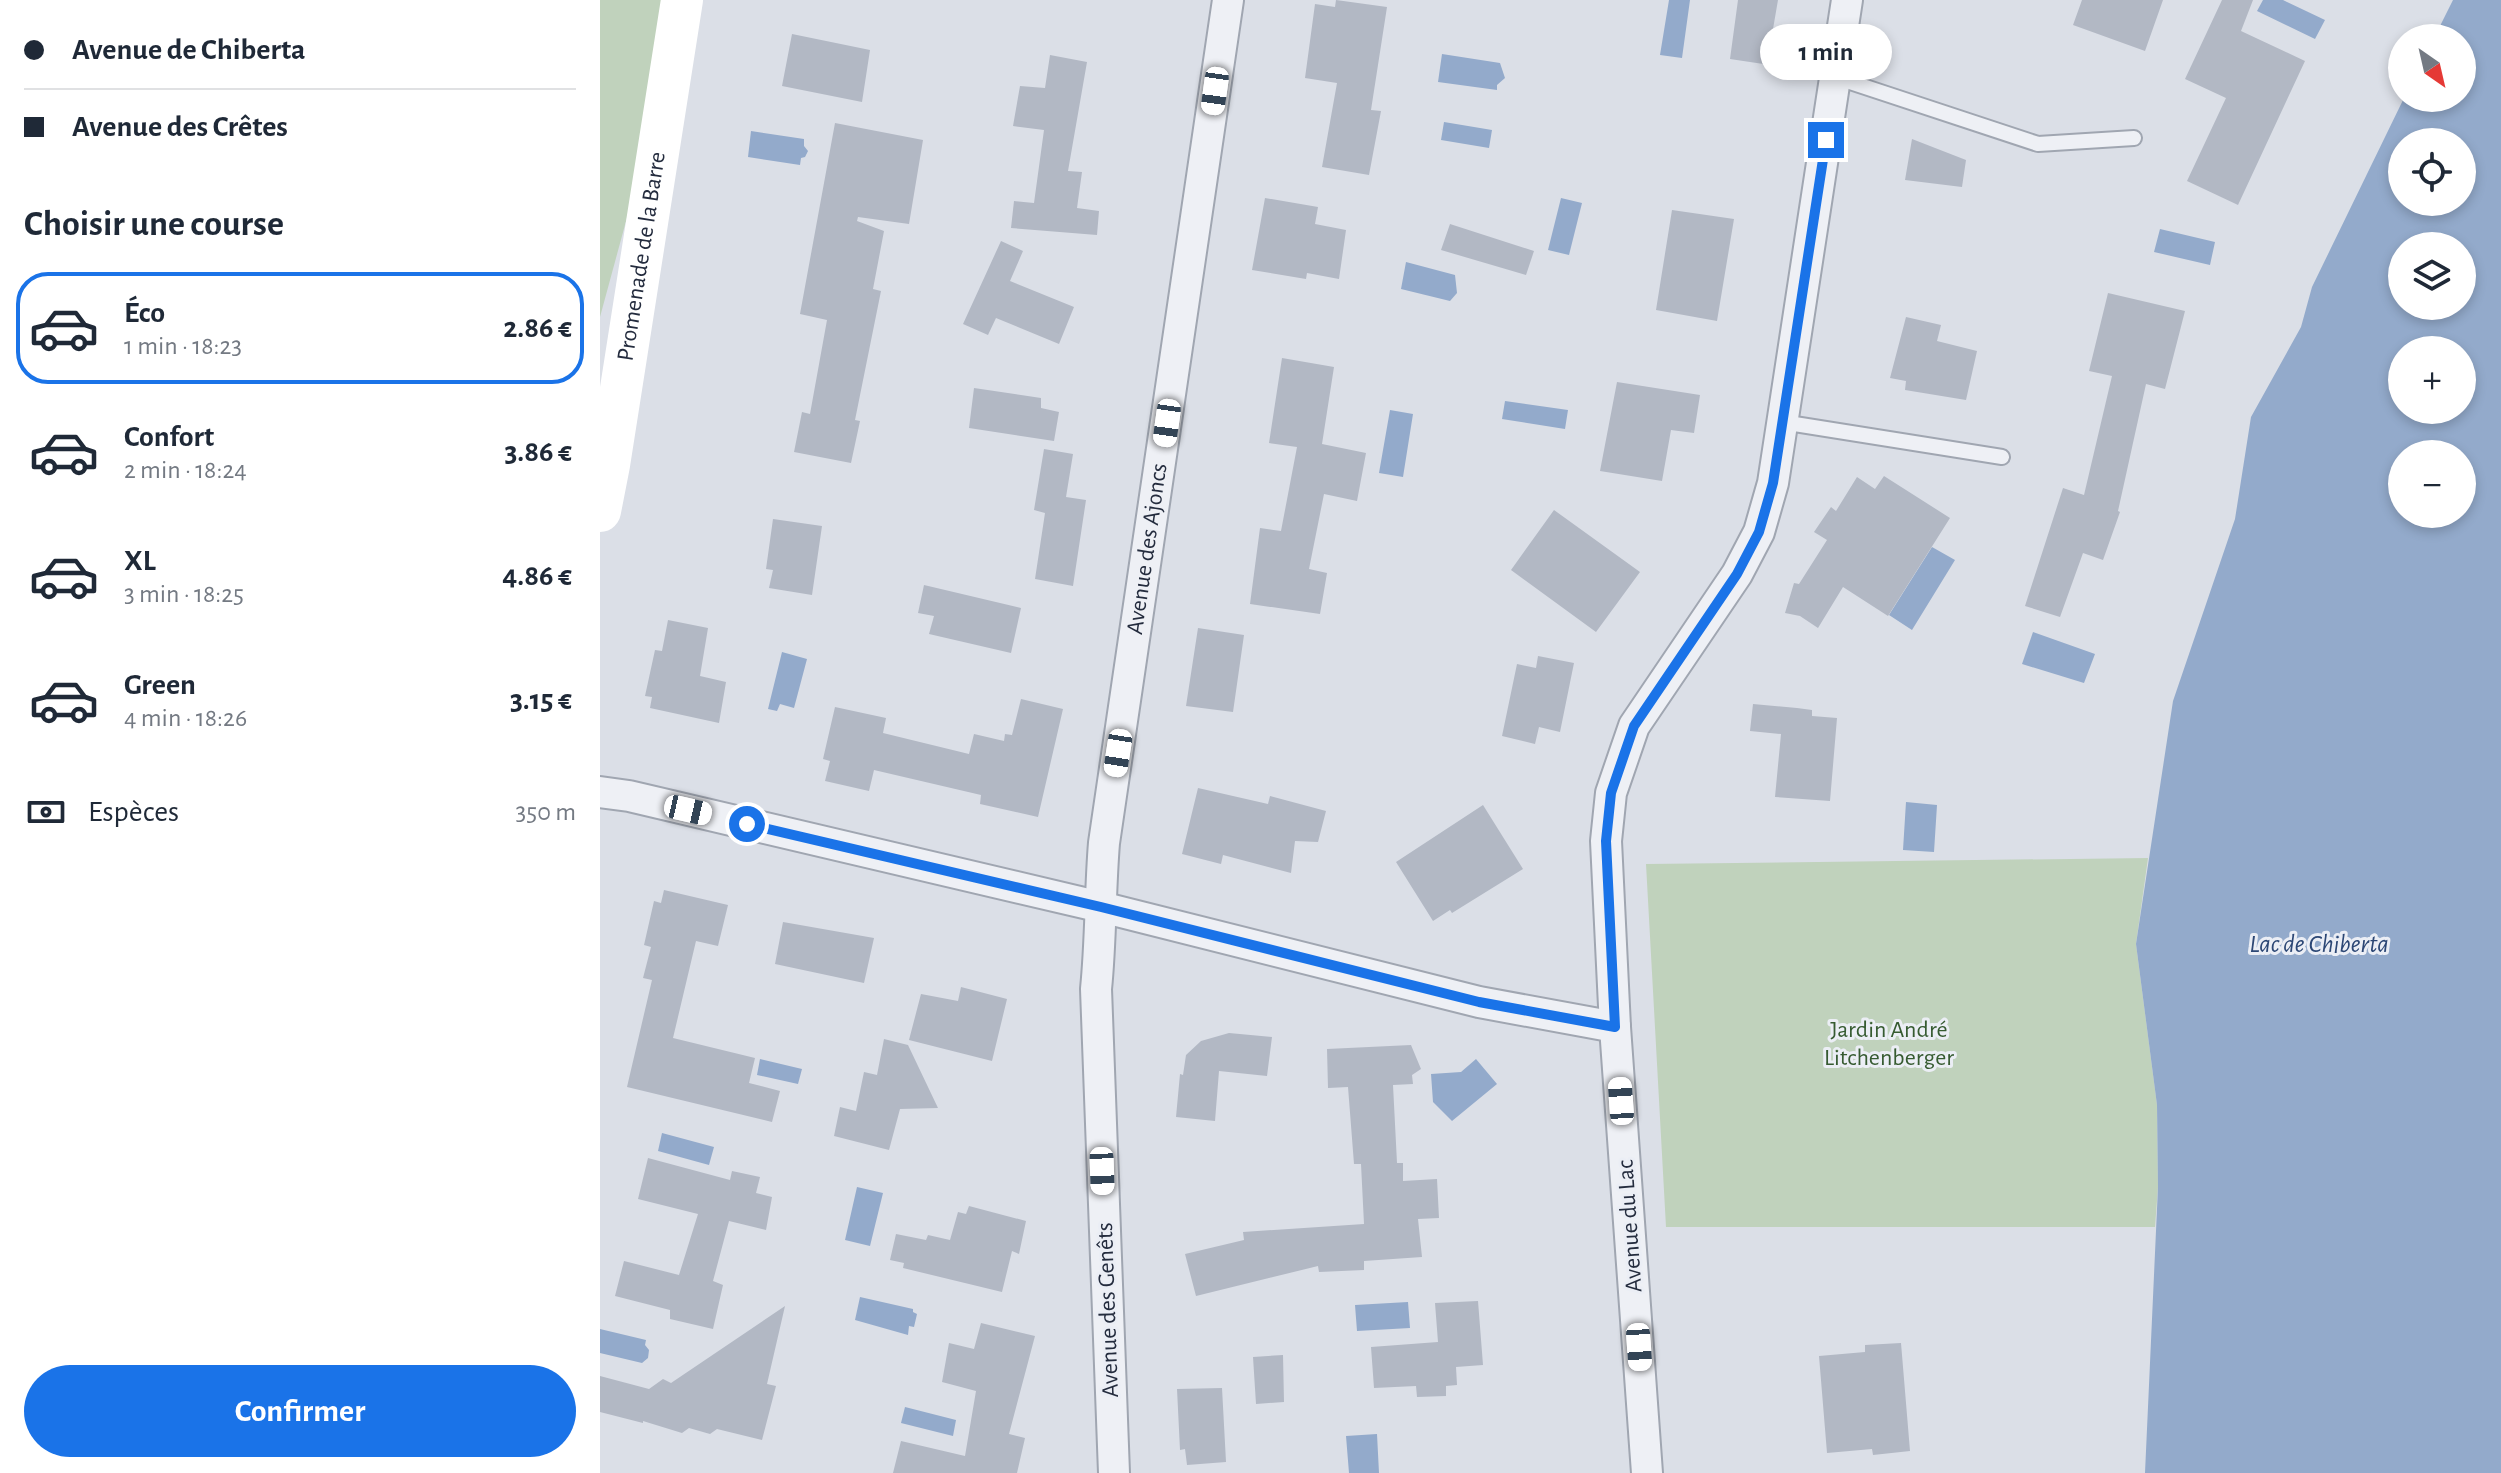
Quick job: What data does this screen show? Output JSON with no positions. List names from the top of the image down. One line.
{"streets":{"main road":["Promenade de la Barre"],"street":["Avenue des Ajoncs","Avenue du Lac","Avenue des Genêts"]},"crossings":[["Avenue des Ajoncs","Avenue des Genêts"]],"water":["Lac de Chiberta"],"parks":["Jardin André Litchenberger"],"north":"bottom right","page":{"banner":["Avenue de Chiberta","Avenue des Crêtes"],"map_buttons":["+","−"],"bubble":"1 min","heading":"Choisir une course","list":[{"name":"Éco","note":"1 min · 18:23","value":"2.86 €"},{"name":"Confort","note":"2 min · 18:24","value":"3.86 €"},{"name":"XL","note":"3 min · 18:25","value":"4.86 €"},{"name":"Green","note":"4 min · 18:26","value":"3.15 €"}],"pay":["Espèces","350 m"],"buttons":"Confirmer"}}
